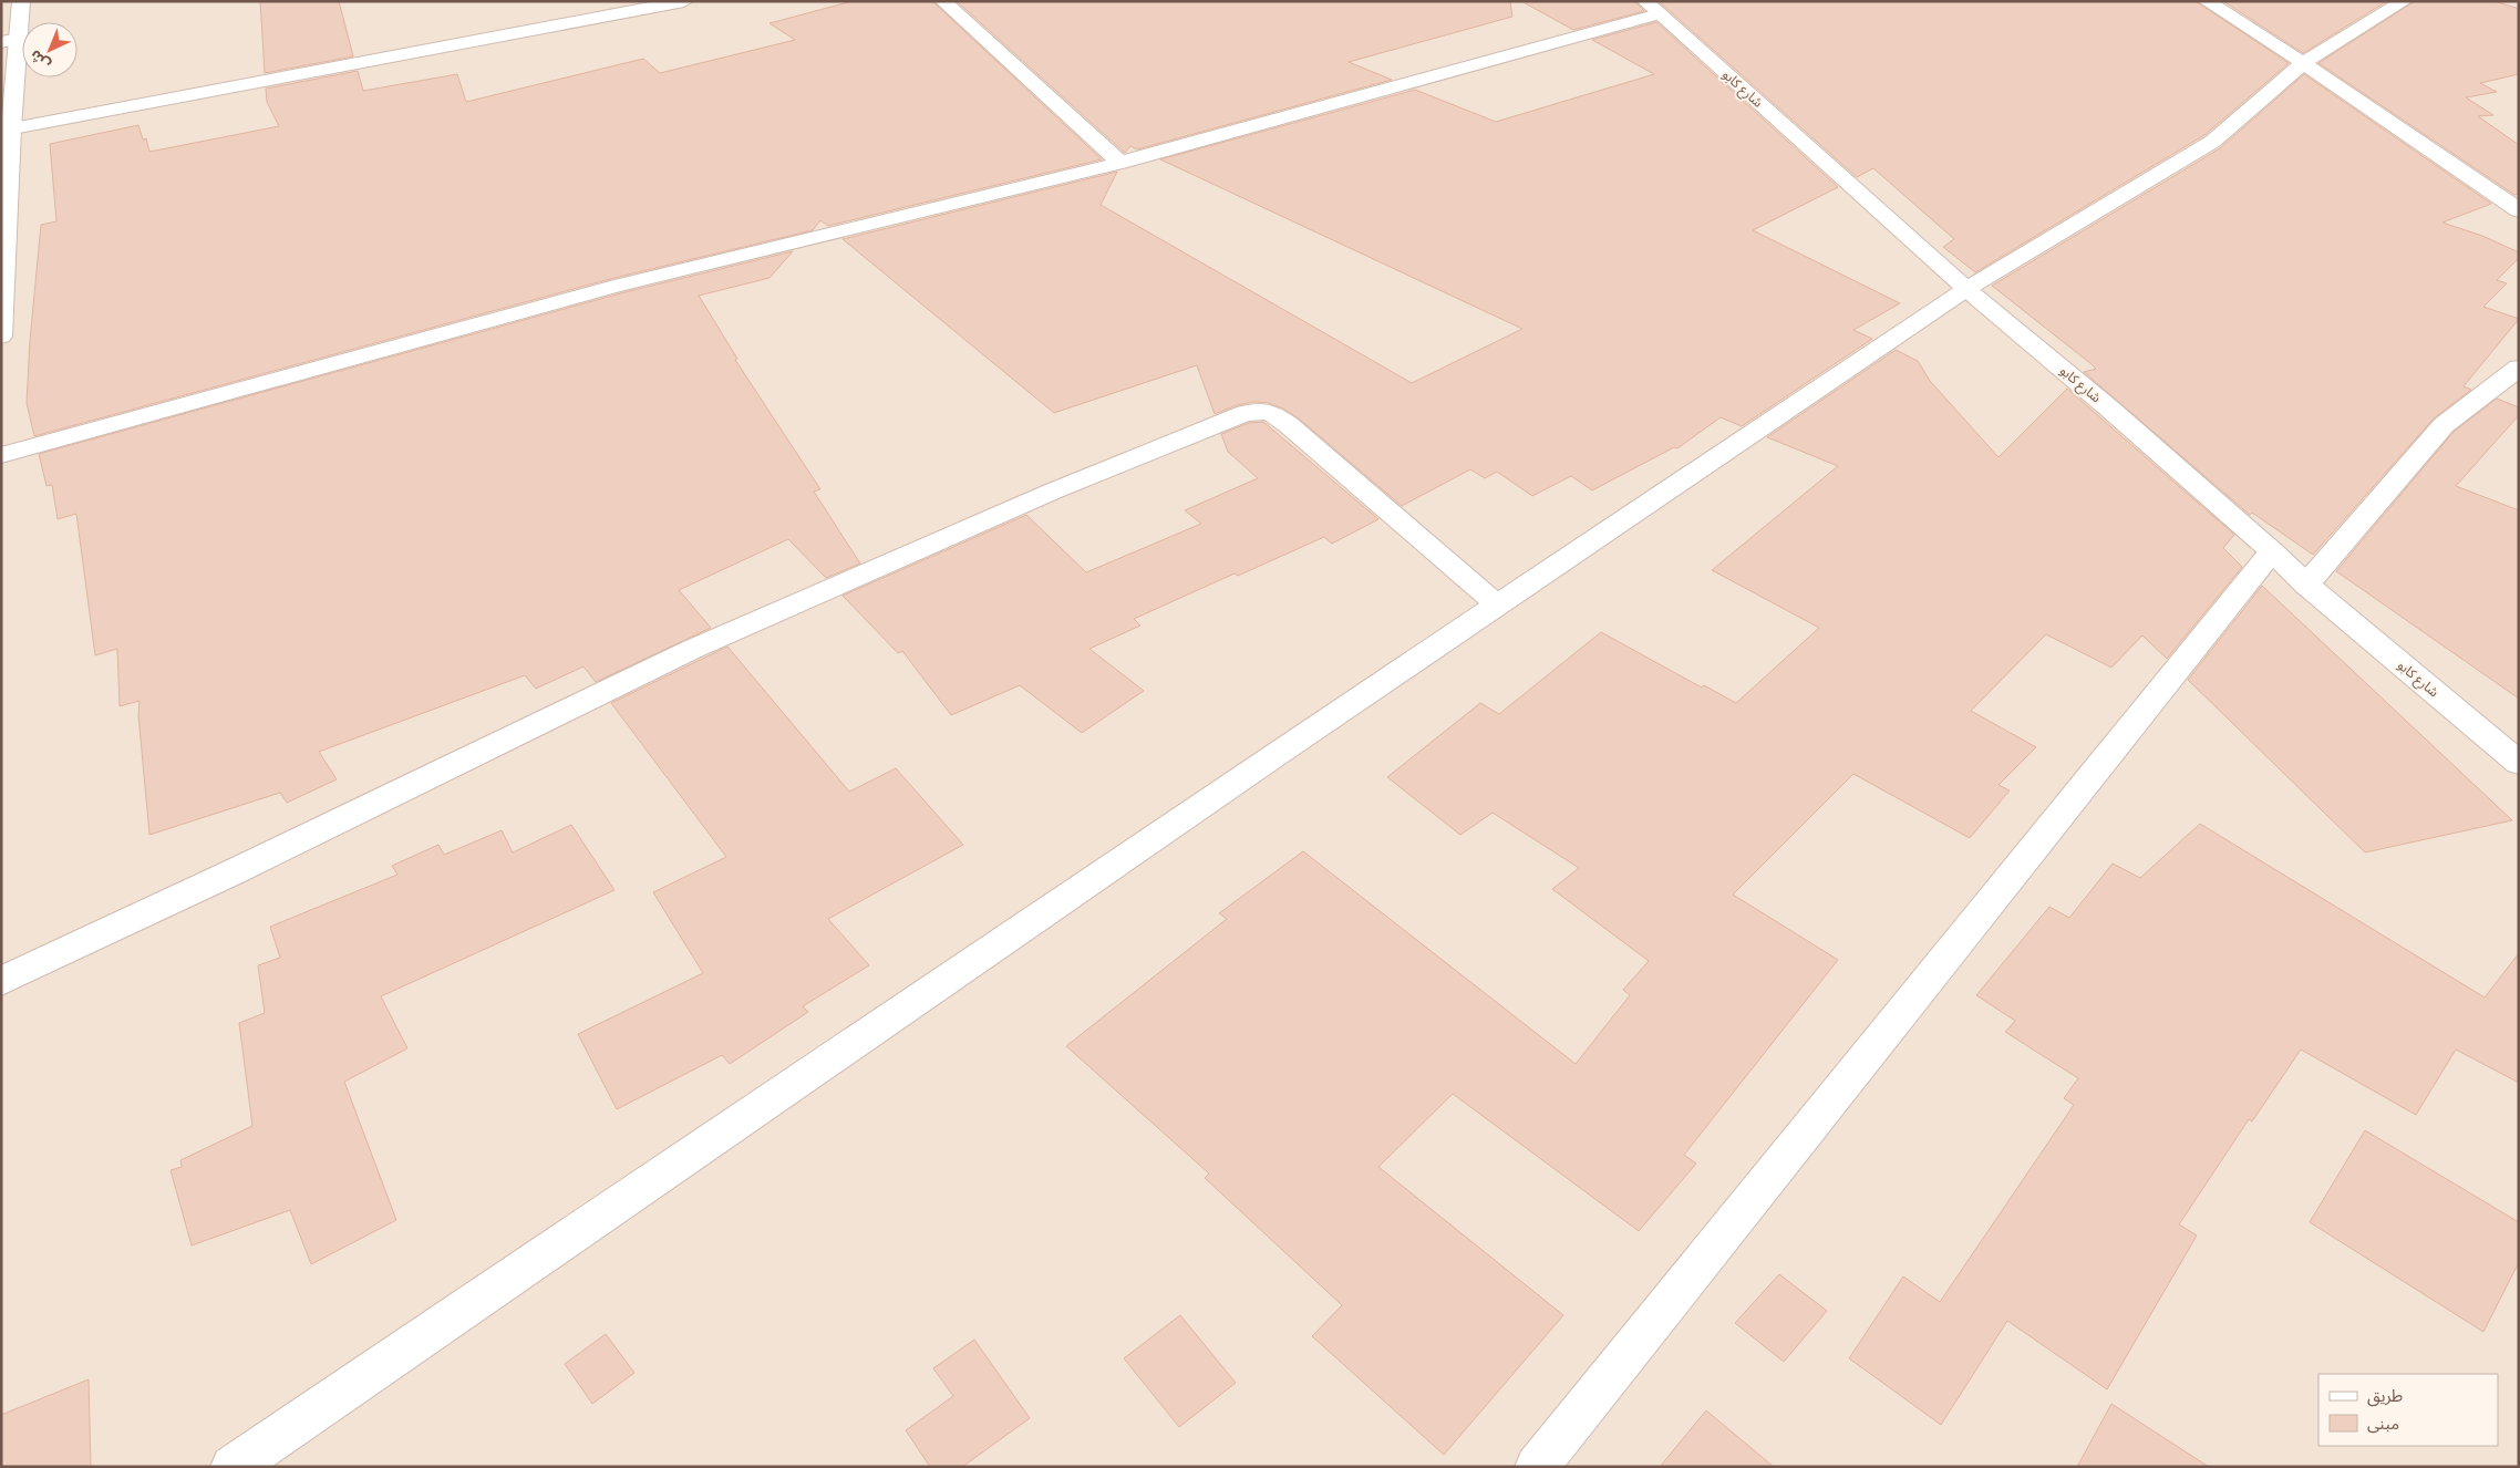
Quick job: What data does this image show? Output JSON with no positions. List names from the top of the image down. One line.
{"streets":{"street":["شارع كابو"]},"legend":["طريق","مبنى"],"north":"bottom left"}
